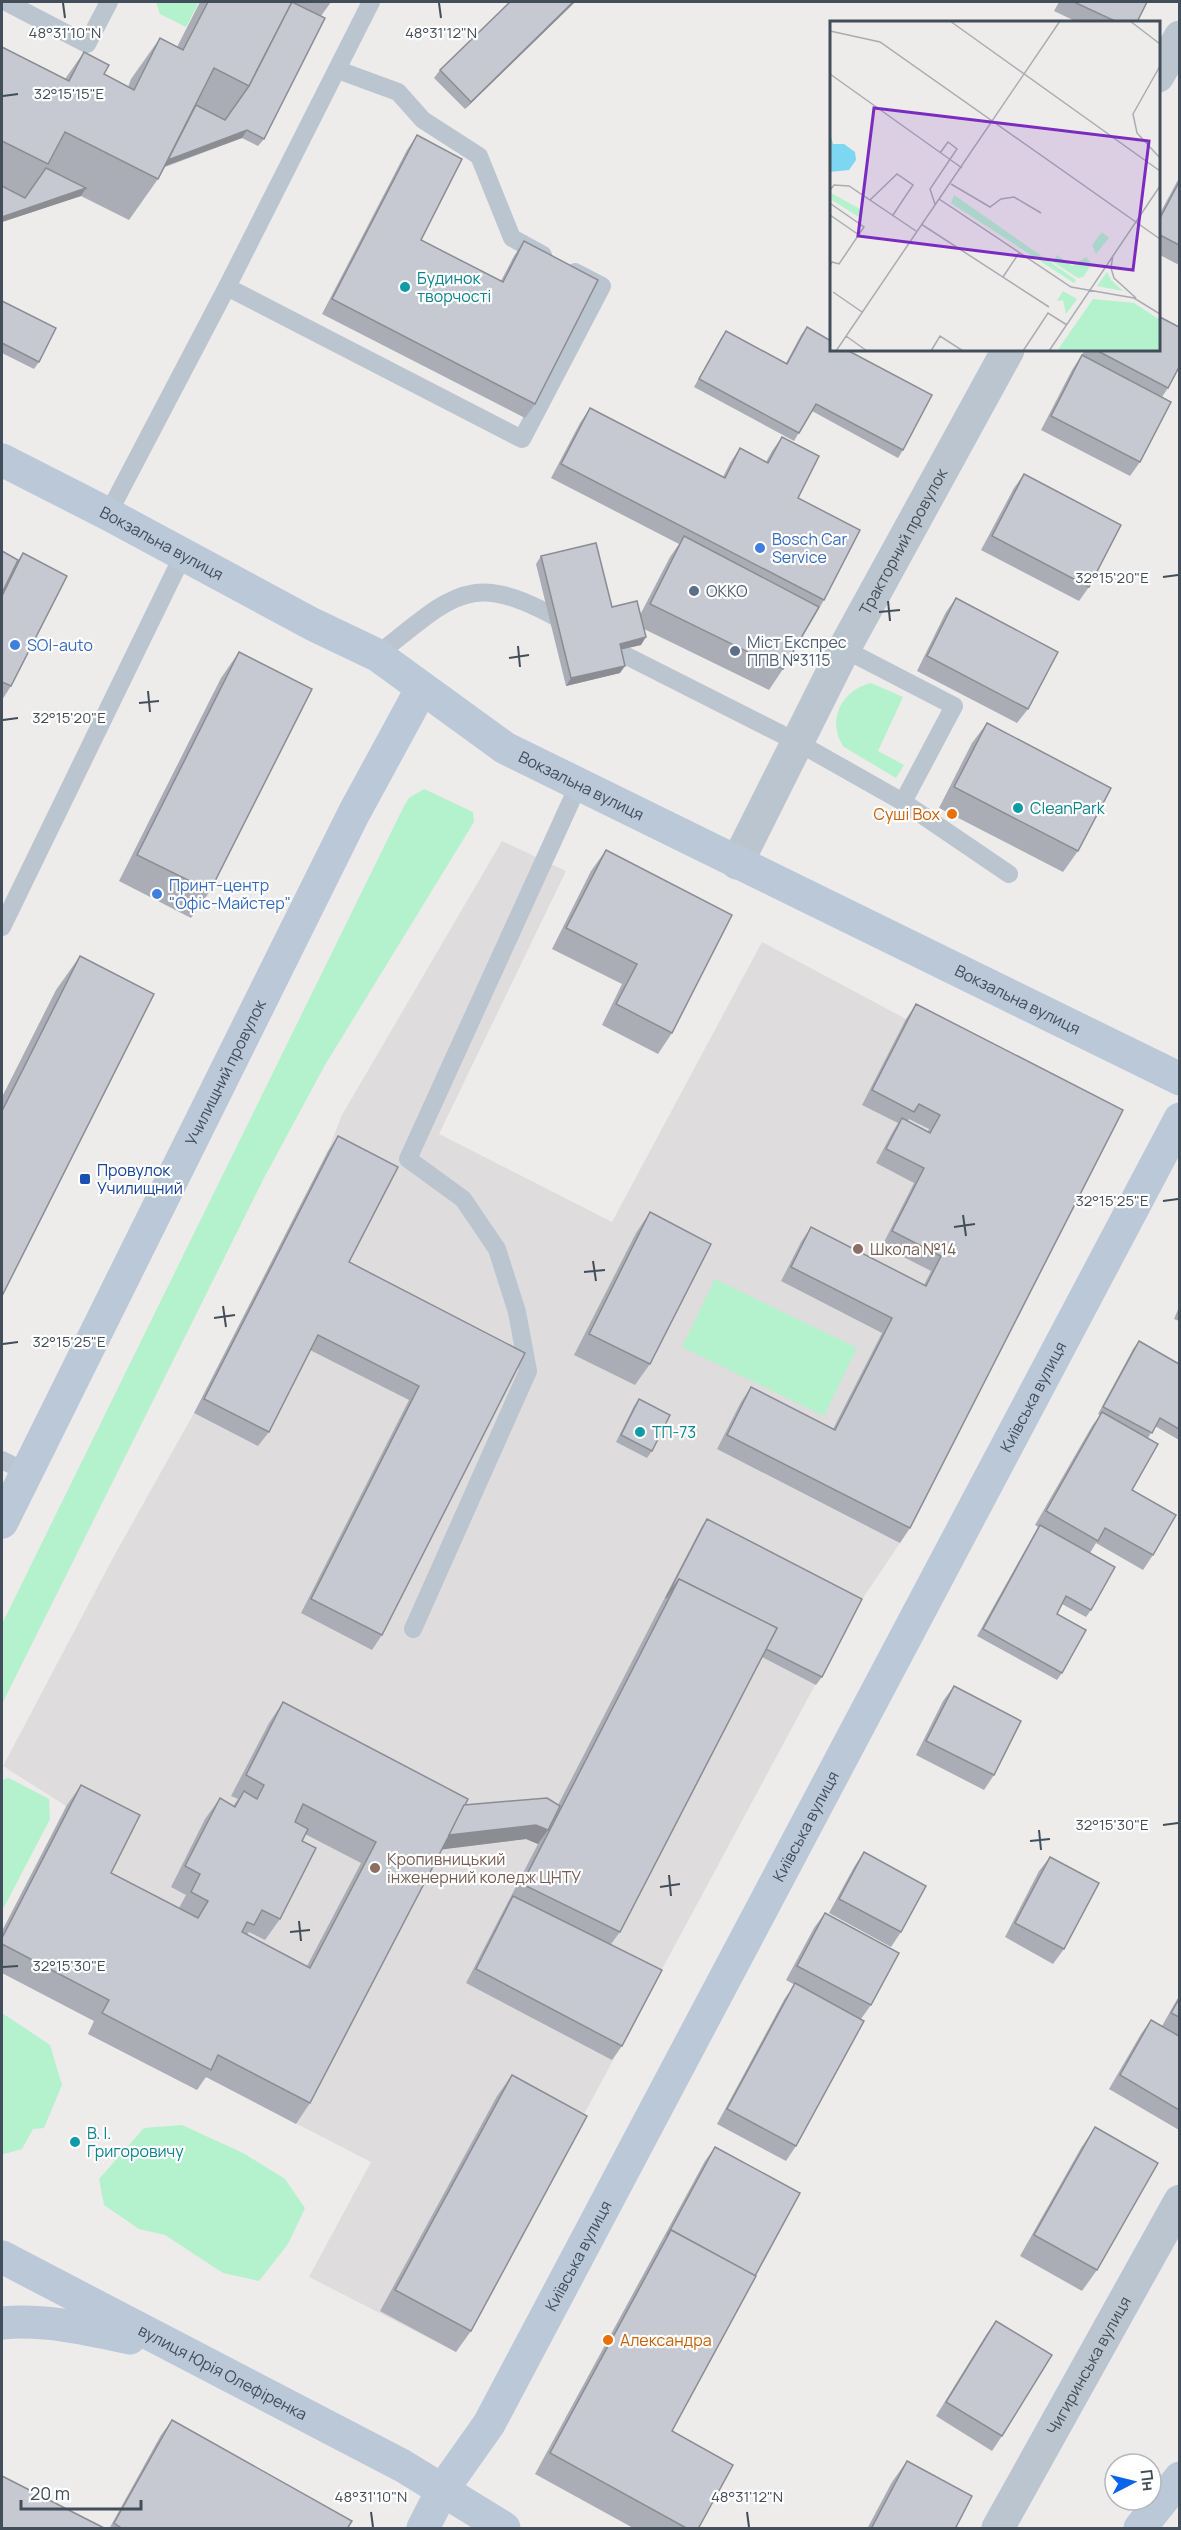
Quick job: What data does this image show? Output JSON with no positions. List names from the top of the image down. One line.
{"streets":{"street":["Тракторний провулок","Вокзальна вулиця","Училищний провулок","Київська вулиця","Чигиринська вулиця","вулиця Юрія Олефіренка"]},"crossings":[["Тракторний провулок","Вокзальна вулиця"],["Вокзальна вулиця","Училищний провулок"],["Київська вулиця","вулиця Юрія Олефіренка"]],"places":{"other":["Будинок творчості","Bosch Car Service","ОККО","SOI-auto","Міст Експрес ППВ №3115","CleanPark","Суші Box","Принт-центр \"Офіс-Майстер\"","Школа №14","ТП-73","Кропивницький інженерний коледж ЦНТУ","В. І. Григоровичу","Александра"],"transit":["Провулок Училищний"]},"scale_bar":"20 m","north":"right","coordinates":["48°31'10\"N","48°31'12\"N","32°15'15\"E","32°15'20\"E","32°15'25\"E","32°15'30\"E"]}
